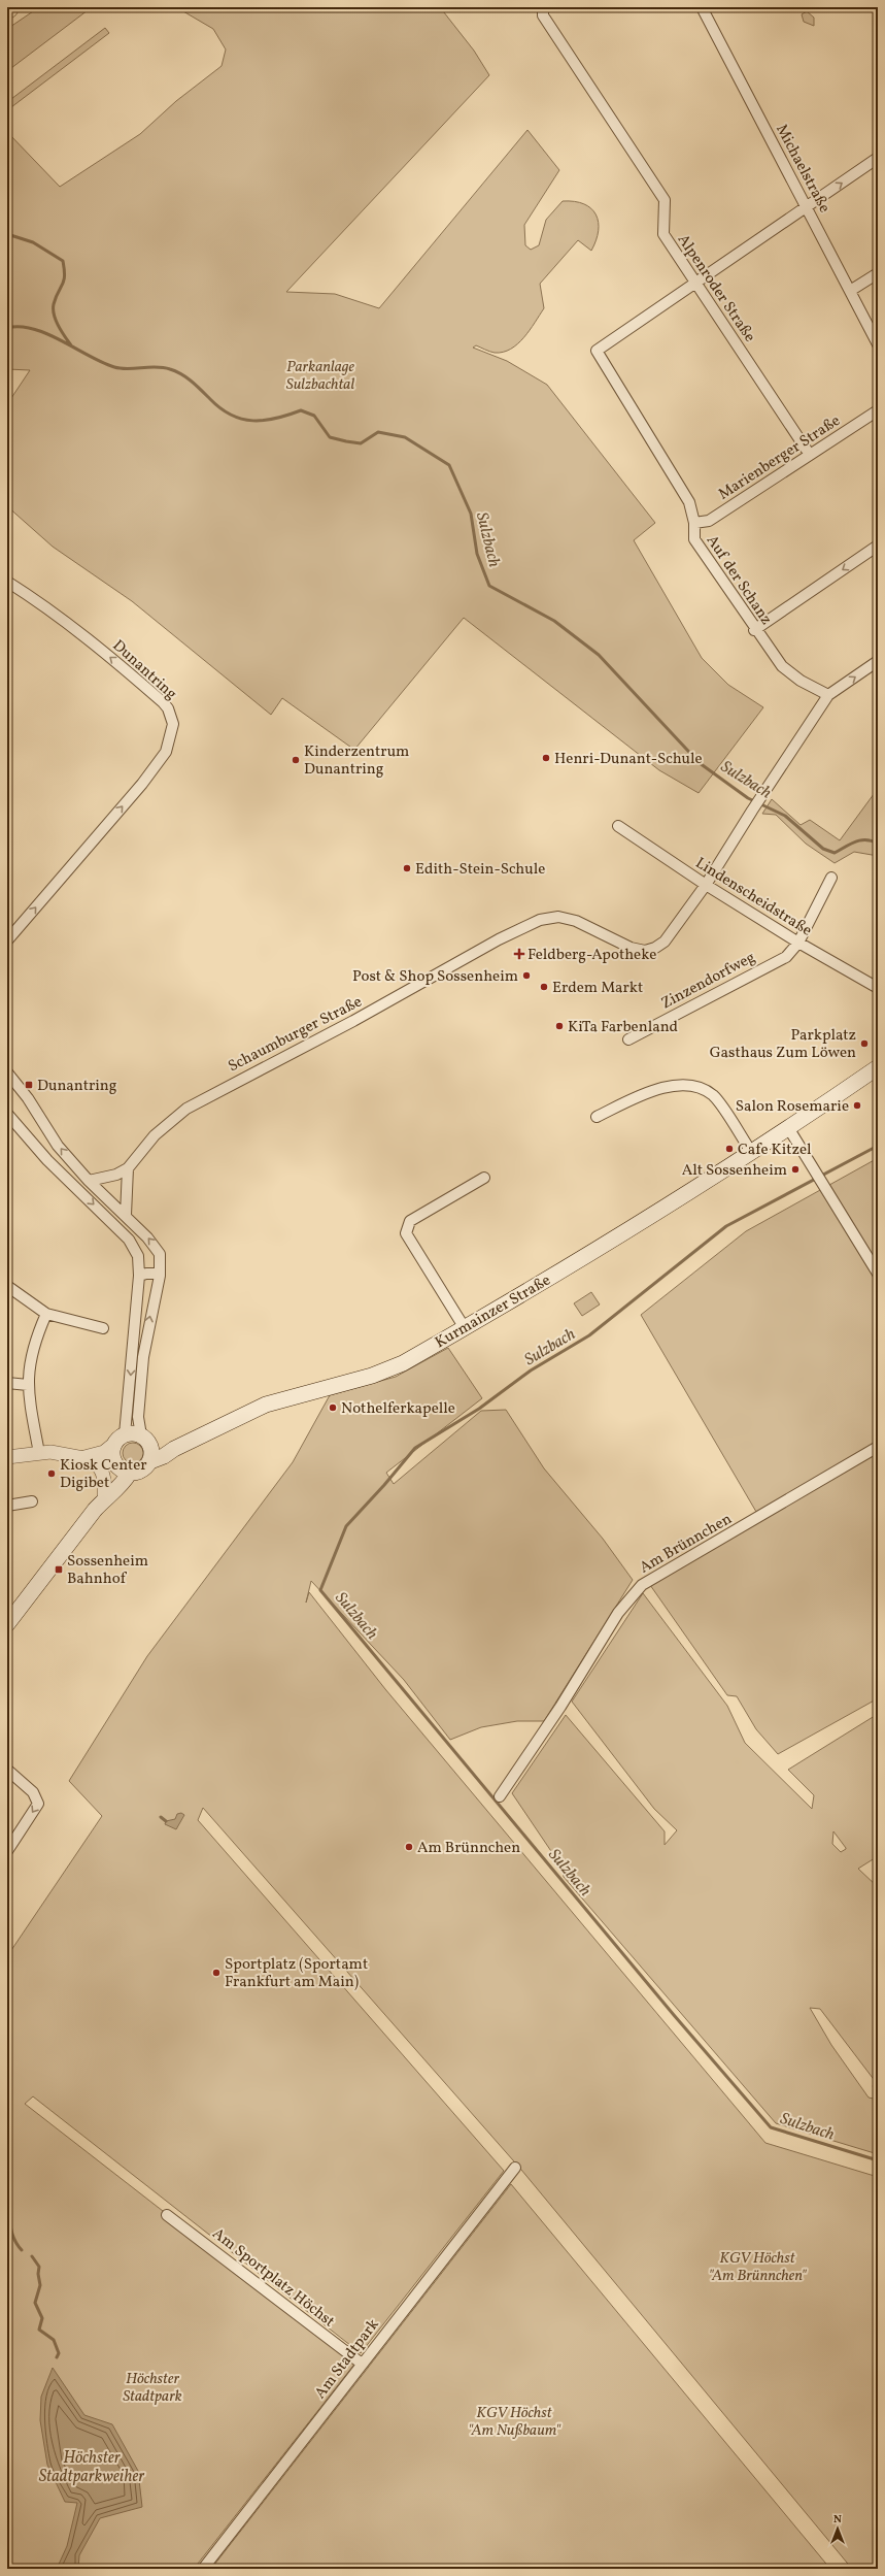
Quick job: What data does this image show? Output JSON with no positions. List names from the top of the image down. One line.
{"streets":{"main road":["Kurmainzer Straße"],"street":["Michaelstraße","Alpenroder Straße","Marienberger Straße","Auf der Schanz","Dunantring","Lindenscheidstraße","Zinzendorfweg","Schaumburger Straße","Am Brünnchen","Am Sportplatz Höchst","Am Stadtpark"]},"crossings":[["Alpenroder Straße","Marienberger Straße"],["Alpenroder Straße","Auf der Schanz"],["Marienberger Straße","Auf der Schanz"],["Auf der Schanz","Schaumburger Straße"],["Lindenscheidstraße","Zinzendorfweg"],["Lindenscheidstraße","Schaumburger Straße"],["Am Sportplatz Höchst","Am Stadtpark"]],"water":["Sulzbach","Höchster Stadtparkweiher"],"parks":["Parkanlage Sulzbachtal","KGV Höchst \"Am Brünnchen\"","Höchster Stadtpark","KGV Höchst \"Am Nußbaum\""],"places":{"other":["Henri-Dunant-Schule","Kinderzentrum Dunantring","Edith-Stein-Schule","Post & Shop Sossenheim","Erdem Markt","KiTa Farbenland","Parkplatz Gasthaus Zum Löwen","Salon Rosemarie","Cafe Kitzel","Alt Sossenheim","Nothelferkapelle","Kiosk Center Digibet","Am Brünnchen","Sportplatz (Sportamt Frankfurt am Main)"],"health":["Feldberg-Apotheke"],"transit":["Dunantring","Sossenheim Bahnhof"]},"north":"top"}
